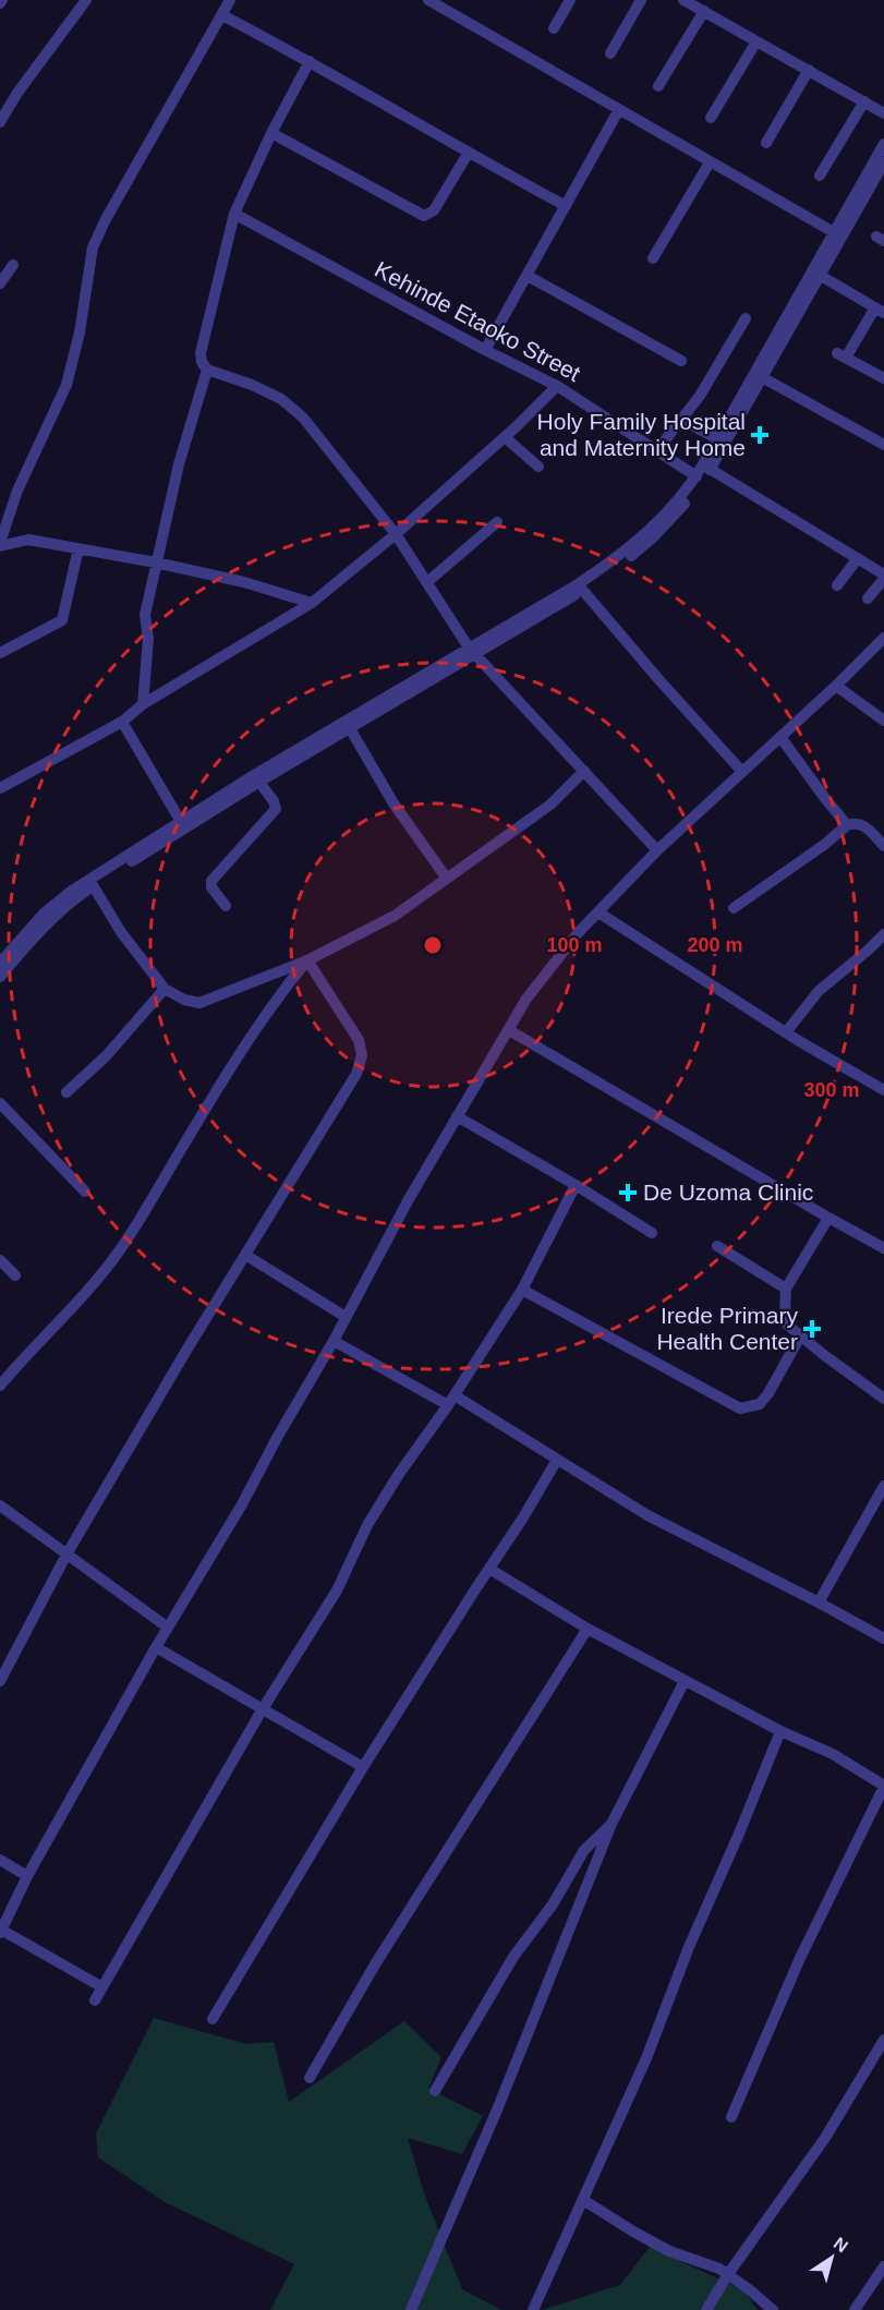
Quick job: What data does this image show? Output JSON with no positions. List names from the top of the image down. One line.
{"streets":{"street":["Kehinde Etaoko Street"]},"places":{"health":["Holy Family Hospital and Maternity Home","De Uzoma Clinic","Irede Primary Health Center"]},"north":"top right","rings":["100 m","200 m","300 m"]}
